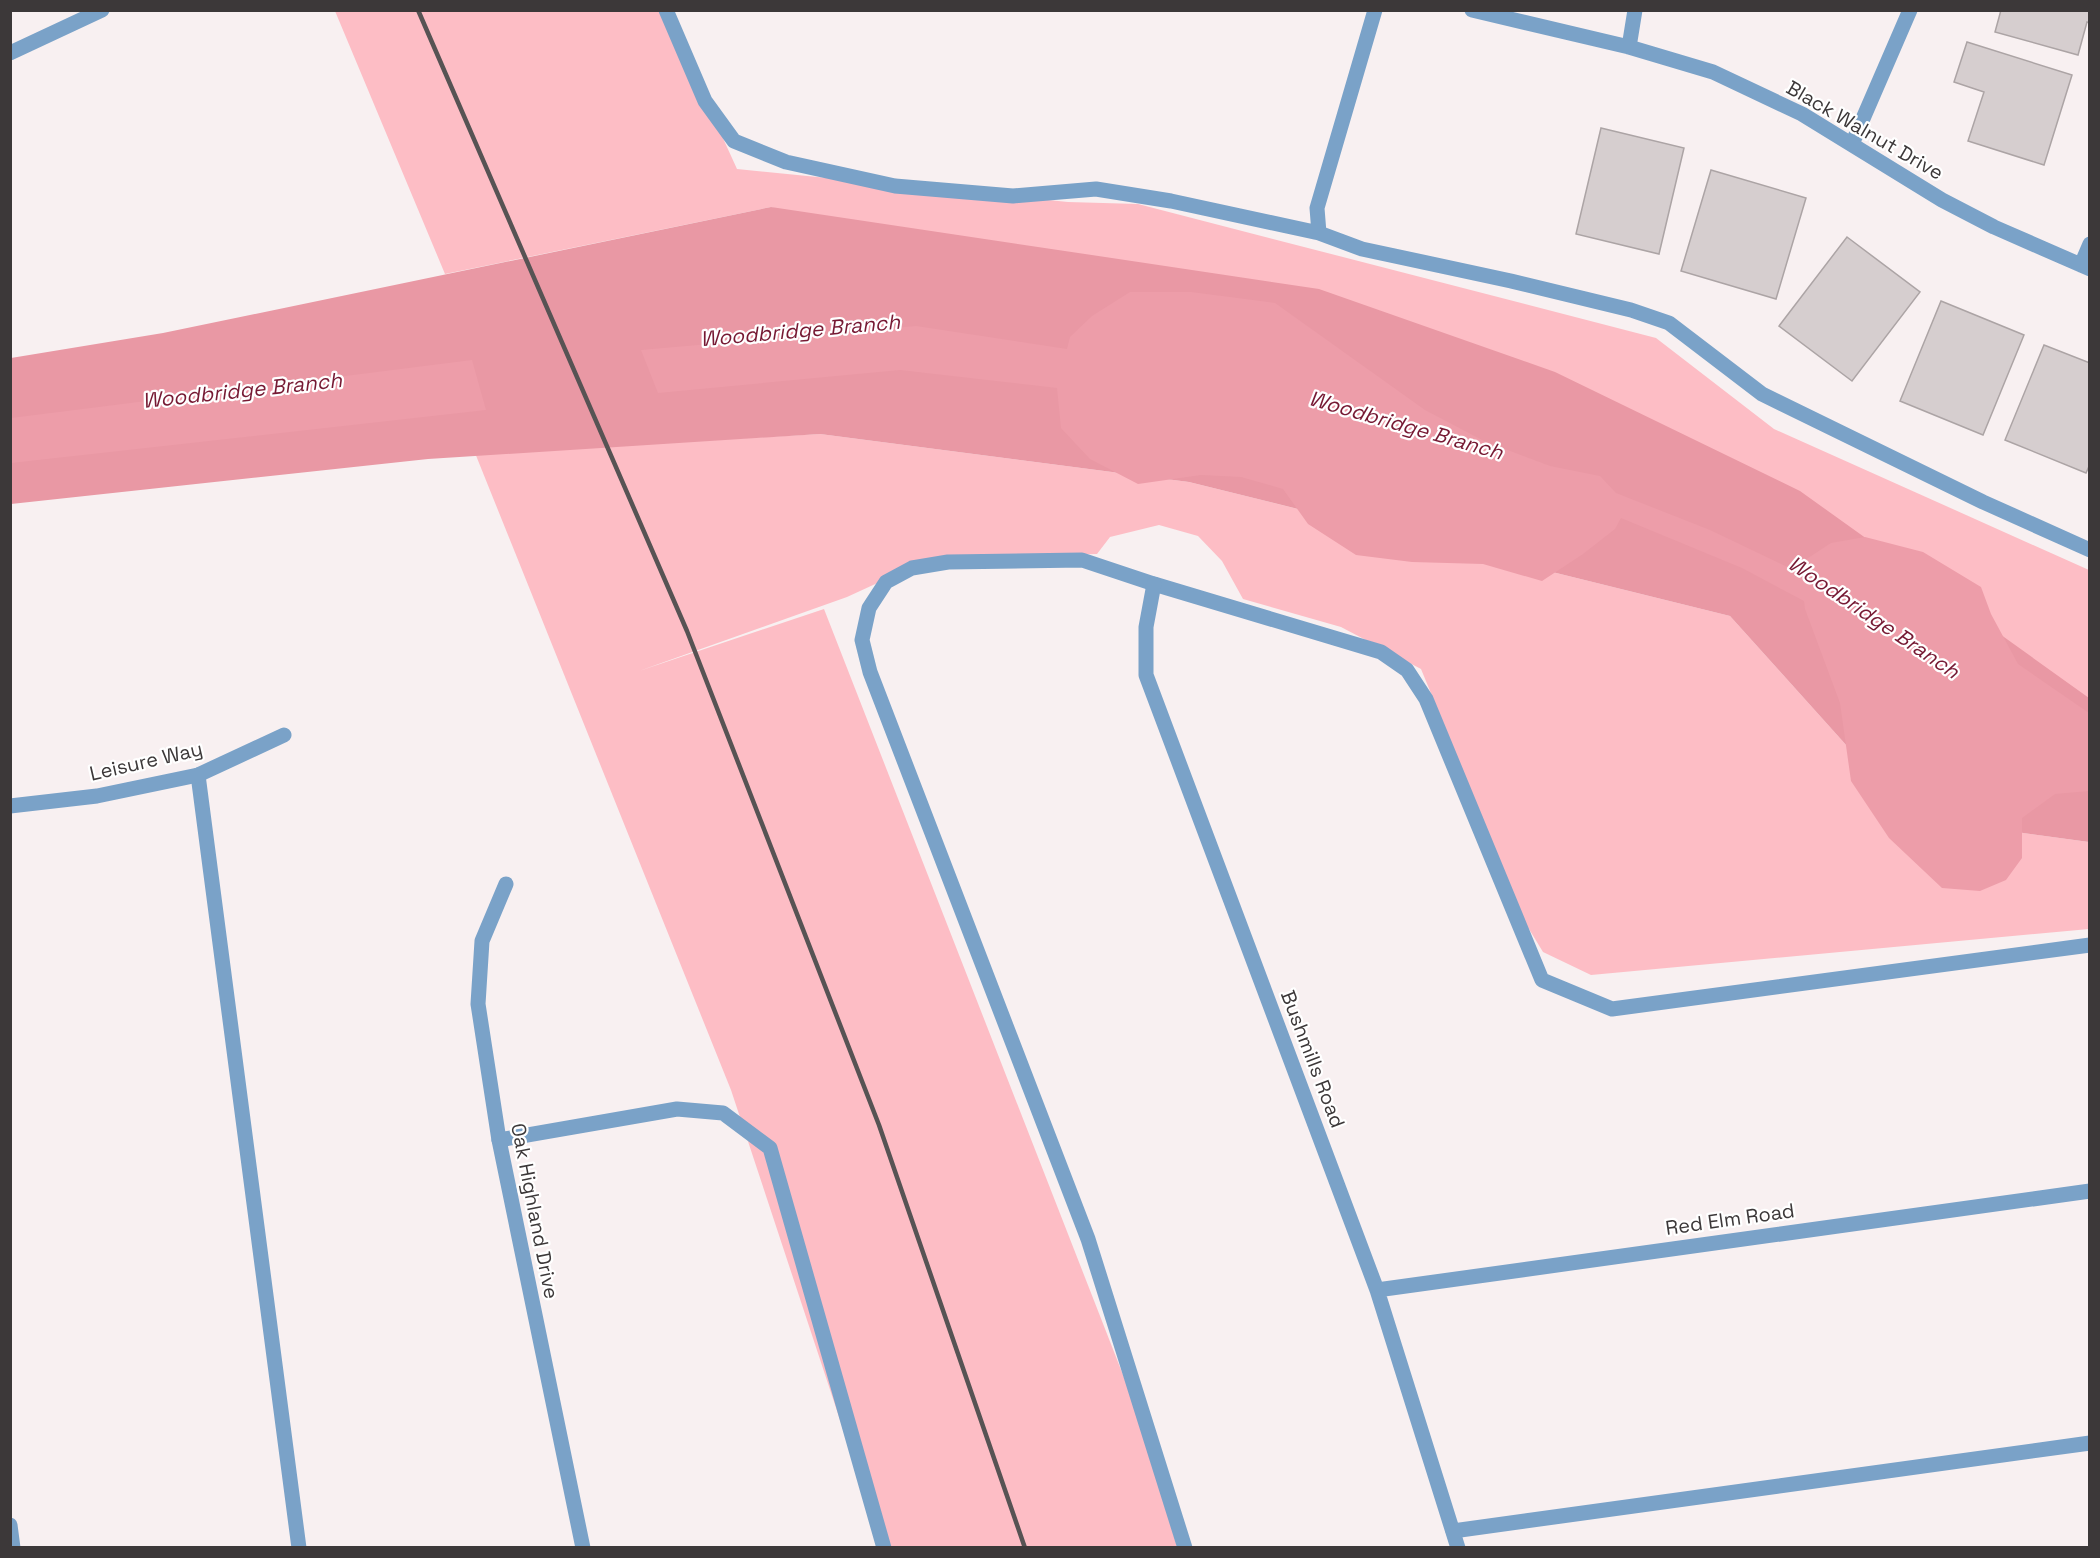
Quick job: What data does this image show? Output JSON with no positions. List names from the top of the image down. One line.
{"streets":{"street":["Black Walnut Drive","Leisure Way","Bushmills Road","Oak Highland Drive","Red Elm Road"]},"crossings":[["Bushmills Road","Red Elm Road"]],"water":["Woodbridge Branch"]}
